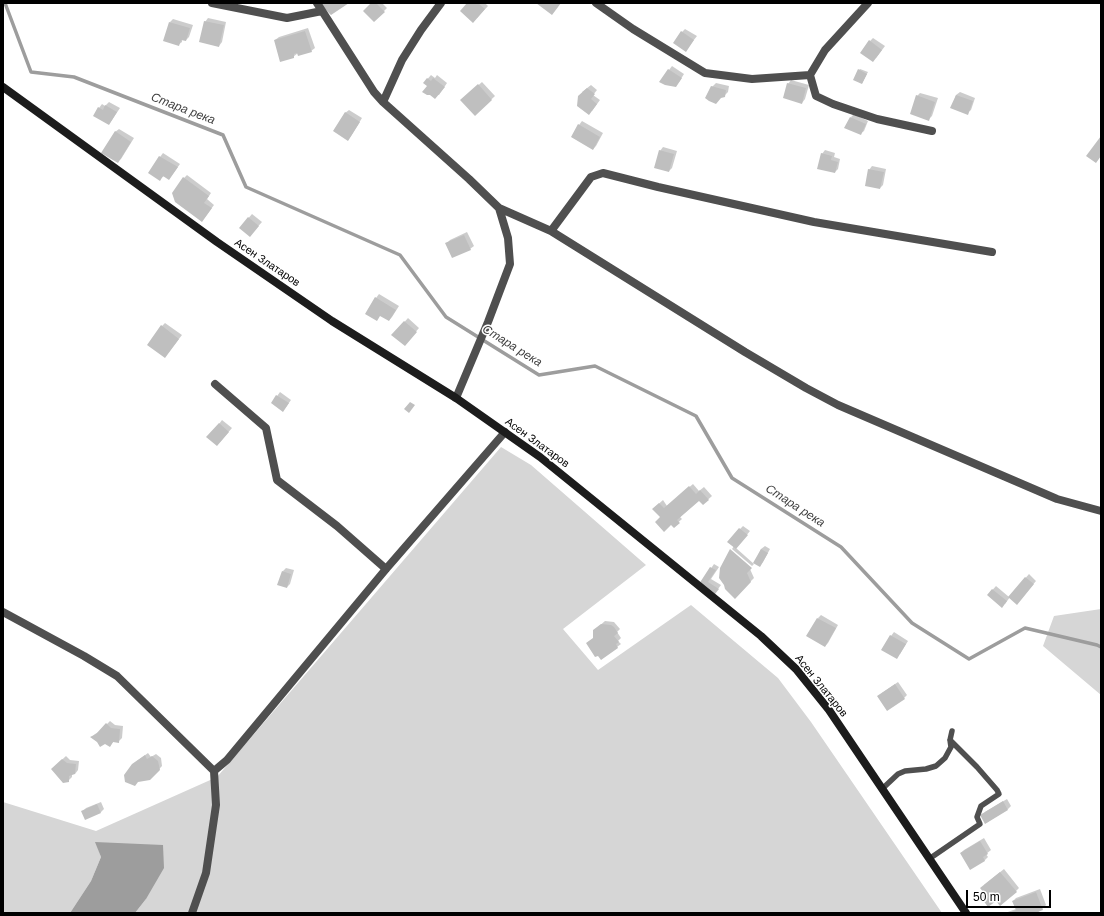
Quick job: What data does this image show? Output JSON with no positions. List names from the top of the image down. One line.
{"streets":{"street":["Асен Златаров"]},"water":["Стара река"],"scale_bar":"50 m"}
